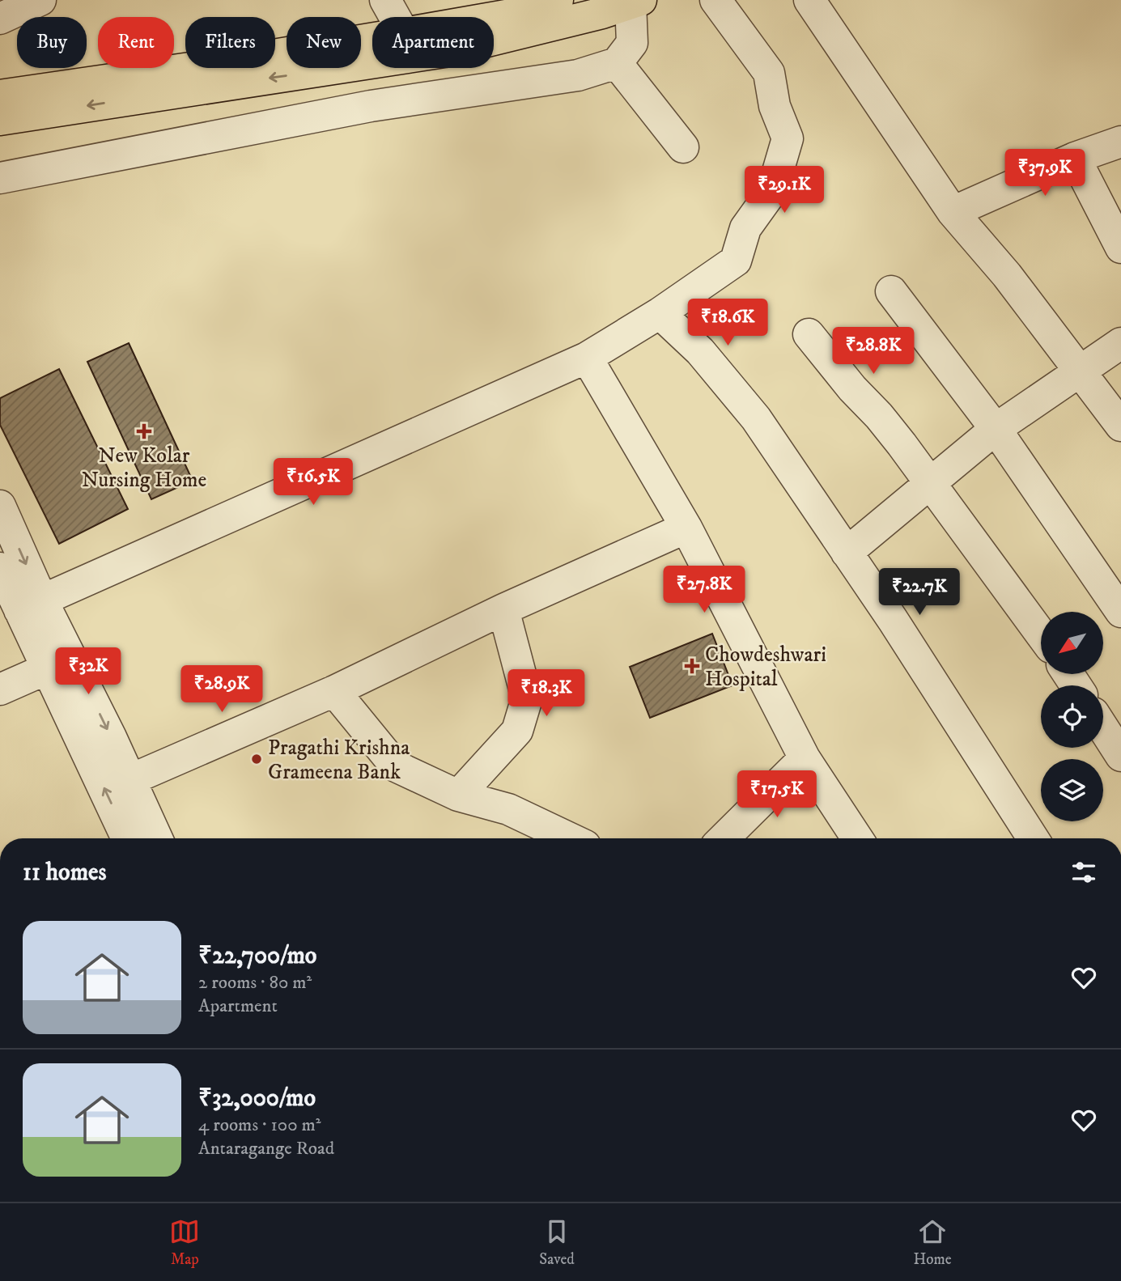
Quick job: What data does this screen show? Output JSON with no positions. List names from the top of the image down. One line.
{"places":{"health":["New Kolar Nursing Home","Chowdeshwari Hospital"],"other":["Pragathi Krishna Grameena Bank"]},"north":"bottom left","page":{"chip":["Buy","Rent","Filters","New","Apartment"],"price":["₹37.9K","₹29.1K","₹18.6K","₹28.8K","₹16.5K","₹27.8K","₹22.7K","₹32K","₹28.9K","₹18.3K","₹17.5K"],"heading":"11 homes","list":[{"name":"₹22,700/mo","note":"2 rooms · 80 m² · Apartment"},{"name":"₹32,000/mo","note":"4 rooms · 100 m² · Antaragange Road"}],"tabs":["Map","Saved","Home"]}}
